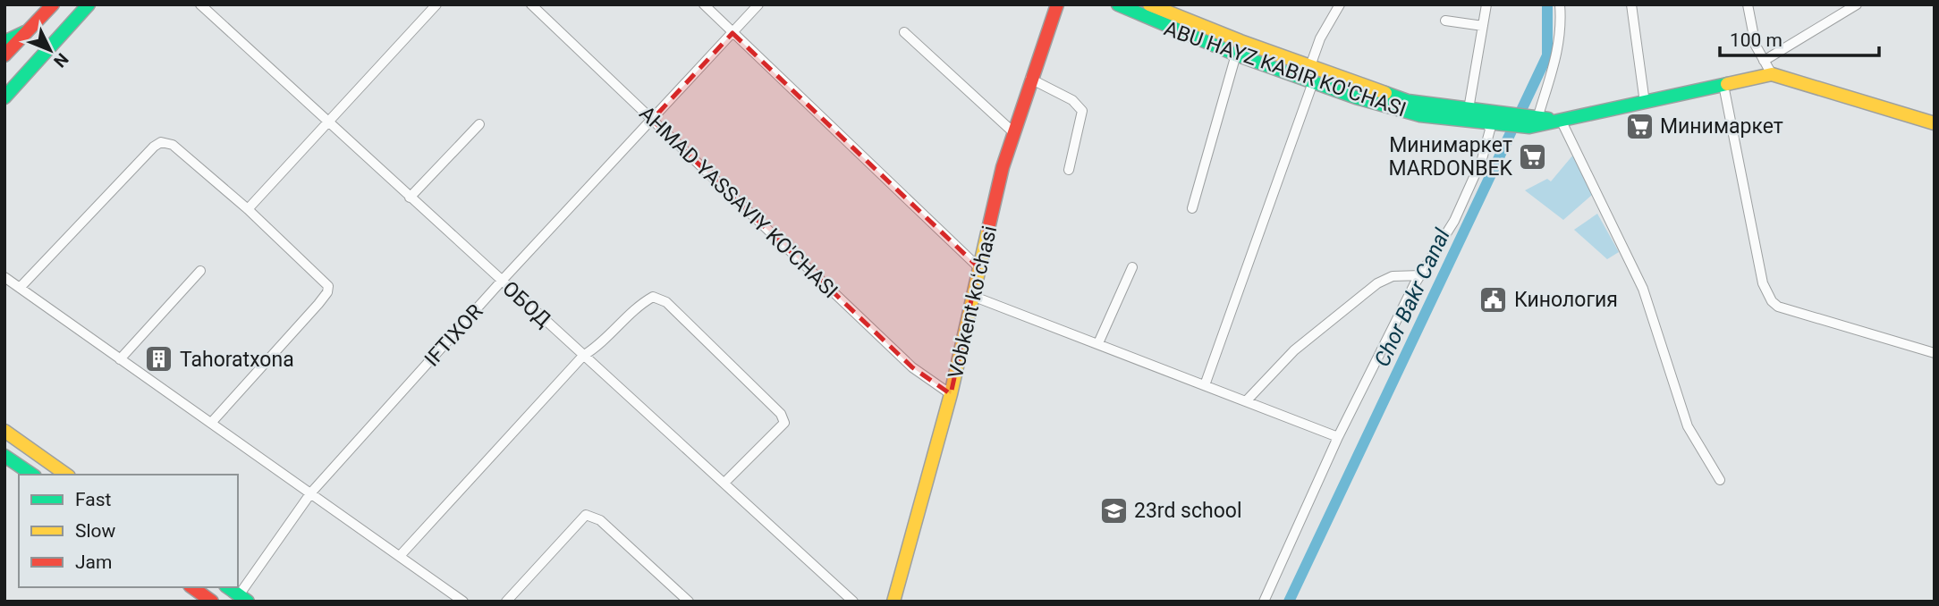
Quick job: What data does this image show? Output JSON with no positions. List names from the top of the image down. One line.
{"streets":{"main road":["ABU HAYZ KABIR KO'CHASI","Vobkent koʻchasi"],"street":["AHMAD YASSAVIY KO'CHASI","ОБОД","IFTIXOR"]},"crossings":[["AHMAD YASSAVIY KO'CHASI","Vobkent koʻchasi"],["AHMAD YASSAVIY KO'CHASI","IFTIXOR"],["ОБОД","IFTIXOR"]],"water":["Chor Bakr Canal"],"places":{"supermarket":["Минимаркет","Минимаркет MARDONBEK"],"public building":["Кинология"],"building":["Tahoratxona"],"school or university":["23rd school"]},"legend":["Fast","Slow","Jam"],"scale_bar":"100 m","north":"bottom right"}
